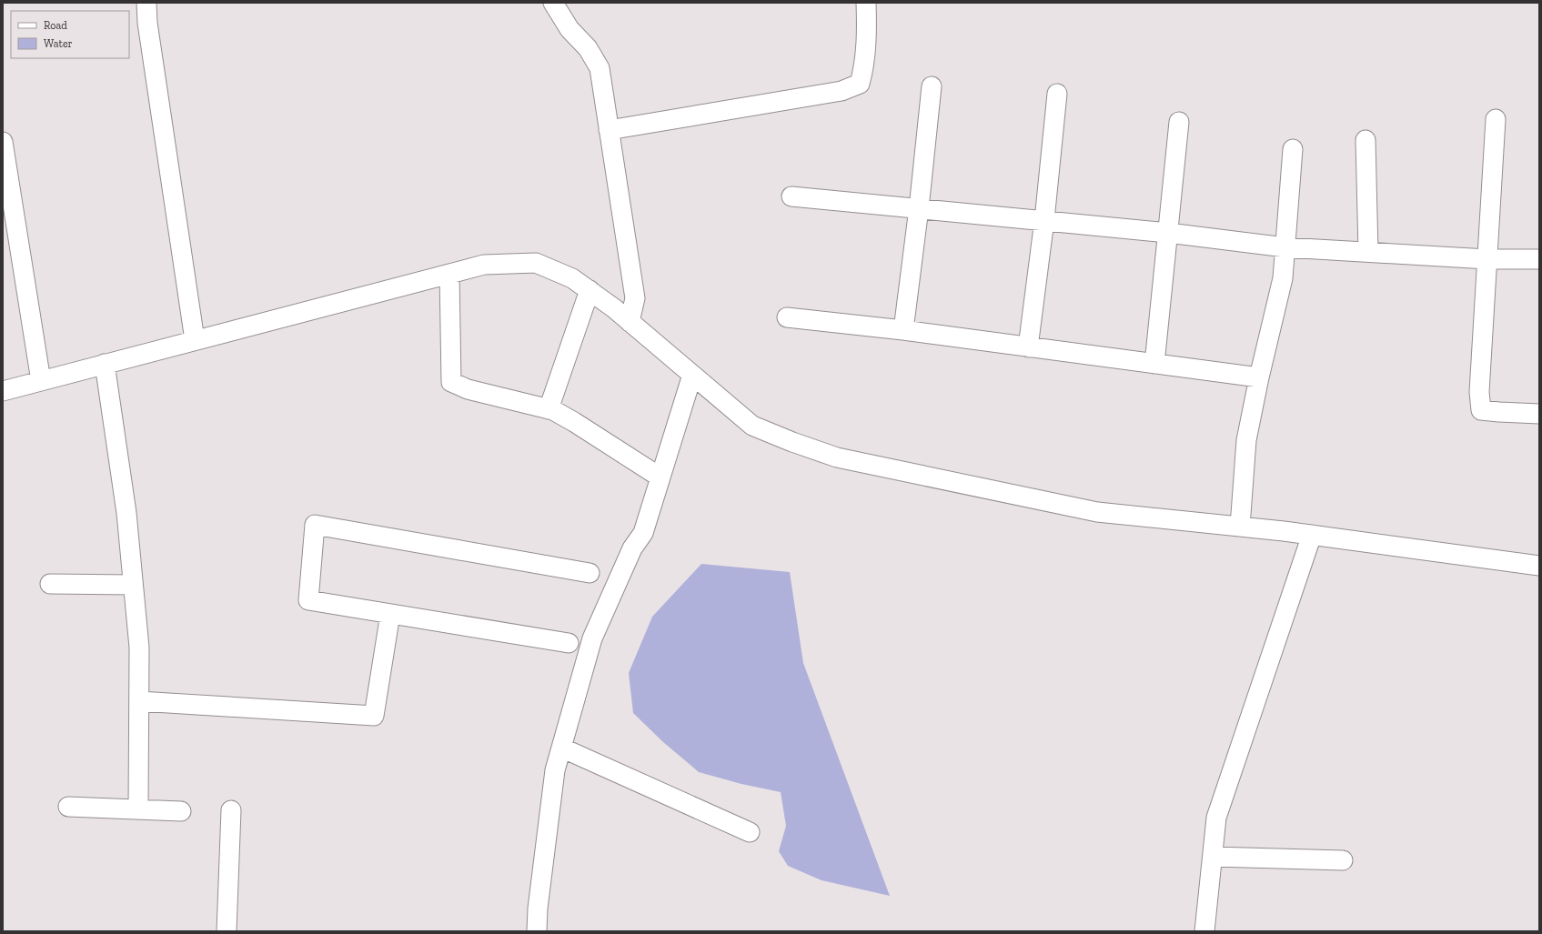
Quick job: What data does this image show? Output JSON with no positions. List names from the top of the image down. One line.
{"legend":["Road","Water"]}
